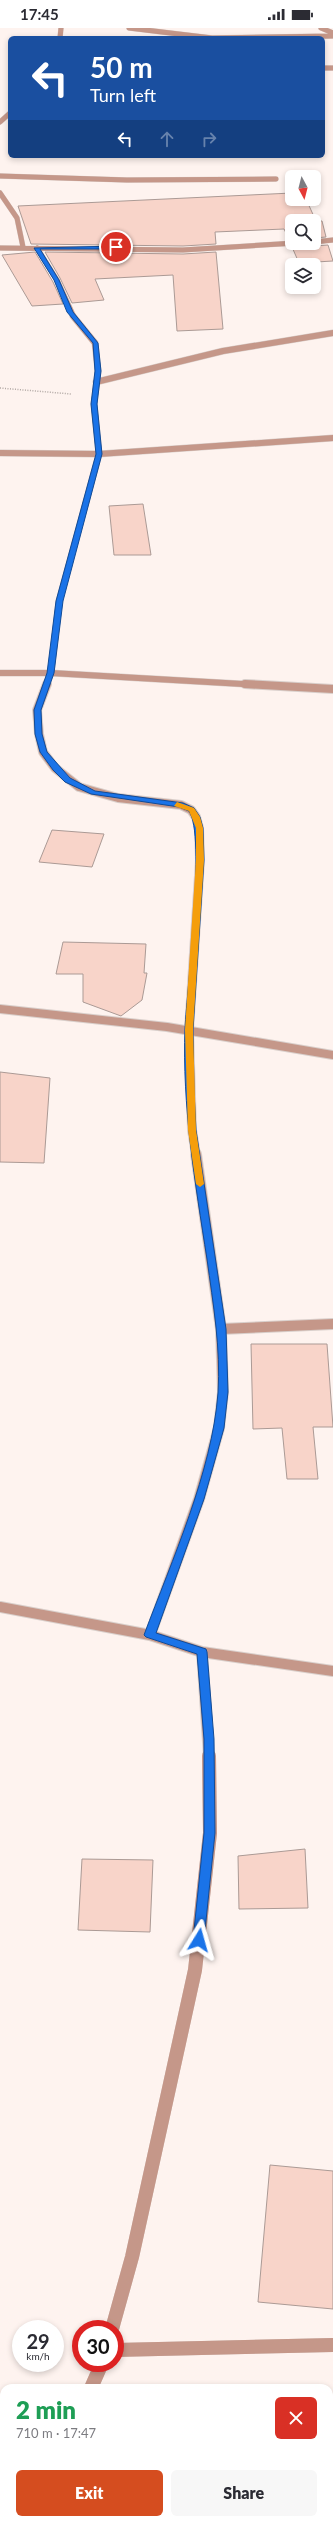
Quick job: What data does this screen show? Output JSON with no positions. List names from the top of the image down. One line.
{"north":"bottom","page":{"status":"17:45","turn":["50 m","Turn left"],"speed":"29 km/h","limit":"30","heading":["2 min","710 m · 17:47"],"buttons":["Exit","Share"]}}
